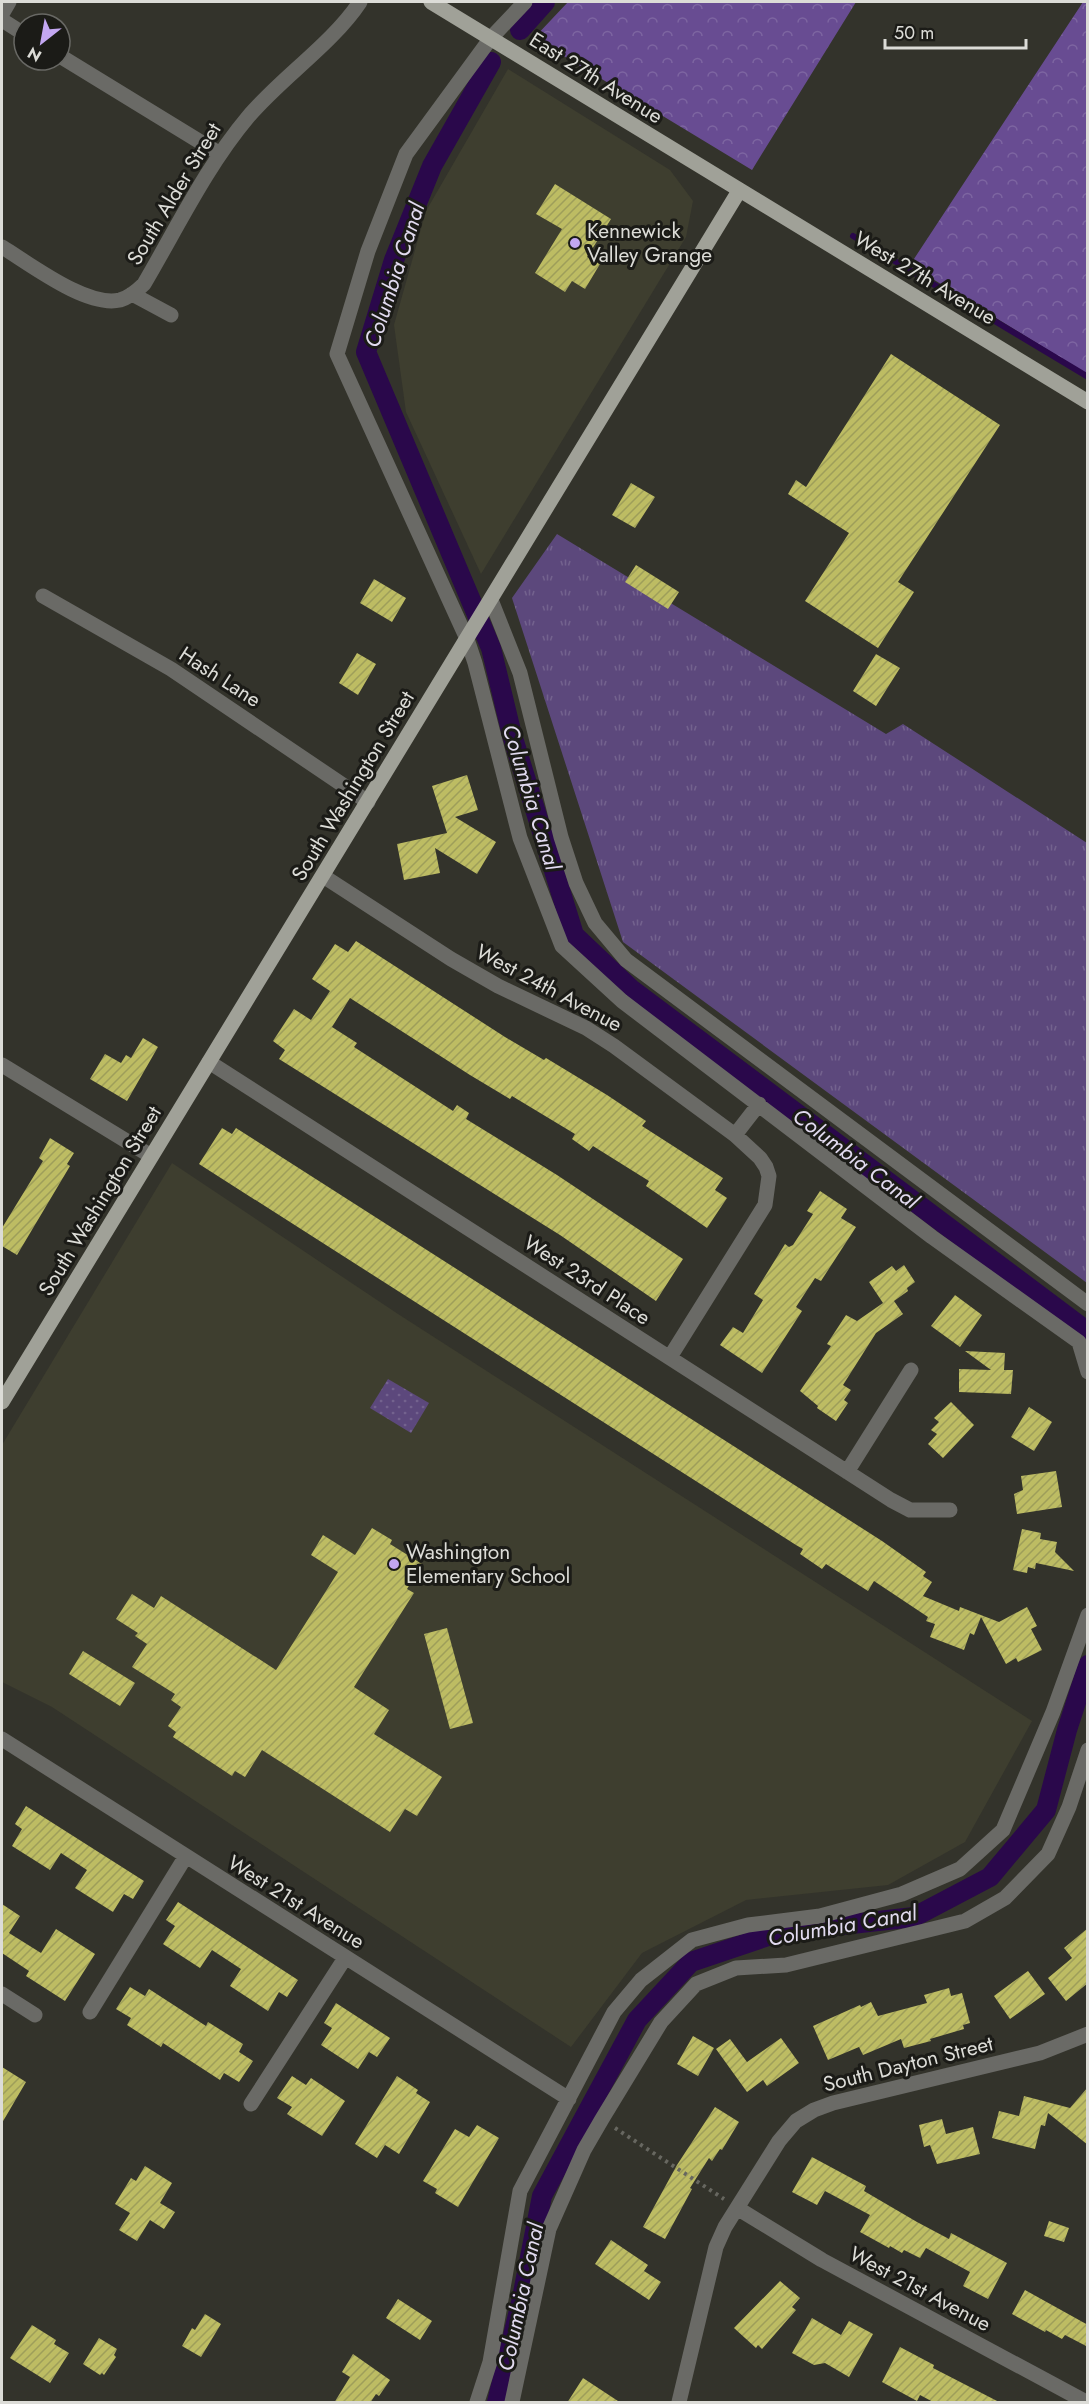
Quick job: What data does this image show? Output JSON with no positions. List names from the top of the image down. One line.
{"streets":{"main road":["East 27th Avenue","West 27th Avenue","South Washington Street"],"street":["South Alder Street","Hash Lane","West 24th Avenue","West 23rd Place","West 21st Avenue","South Dayton Street"]},"crossings":[["East 27th Avenue","West 27th Avenue"],["East 27th Avenue","South Washington Street"],["West 27th Avenue","South Washington Street"],["Hash Lane","South Washington Street"],["South Washington Street","West 24th Avenue"],["South Washington Street","West 23rd Place"],["West 24th Avenue","West 23rd Place"],["West 21st Avenue","South Dayton Street"]],"water":["Columbia Canal"],"places":["Kennewick Valley Grange","Washington Elementary School"],"scale_bar":"50 m","north":"bottom left"}
